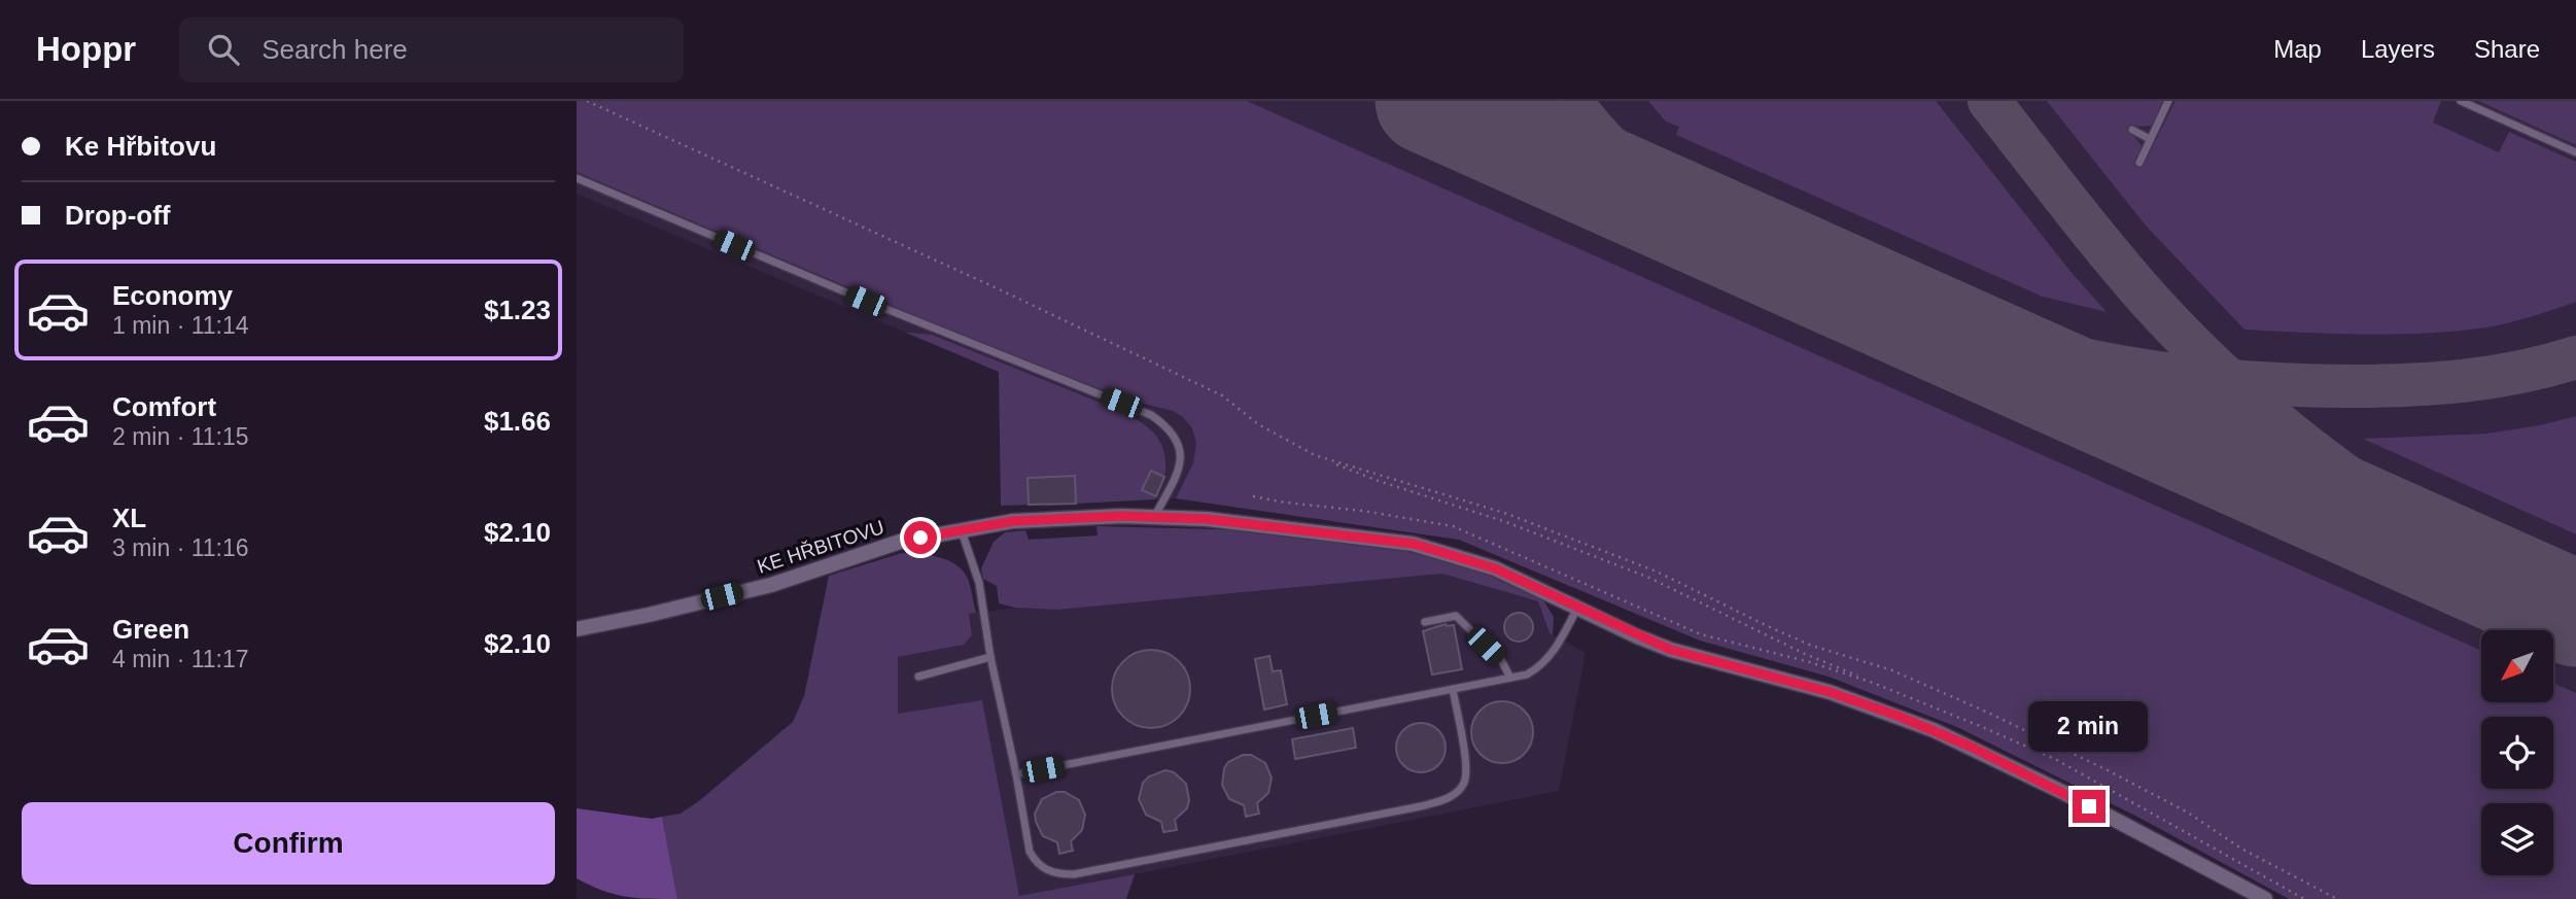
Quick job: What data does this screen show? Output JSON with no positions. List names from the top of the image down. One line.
{"streets":{"street":["KE HŘBITOVU"]},"north":"bottom left","page":{"header":"Hoppr","search":"Search here","nav":["Map","Layers","Share"],"banner":["Ke Hřbitovu","Drop-off"],"list":[{"name":"Economy","note":"1 min · 11:14","value":"$1.23"},{"name":"Comfort","note":"2 min · 11:15","value":"$1.66"},{"name":"XL","note":"3 min · 11:16","value":"$2.10"},{"name":"Green","note":"4 min · 11:17","value":"$2.10"}],"bubble":"2 min","buttons":"Confirm"}}
